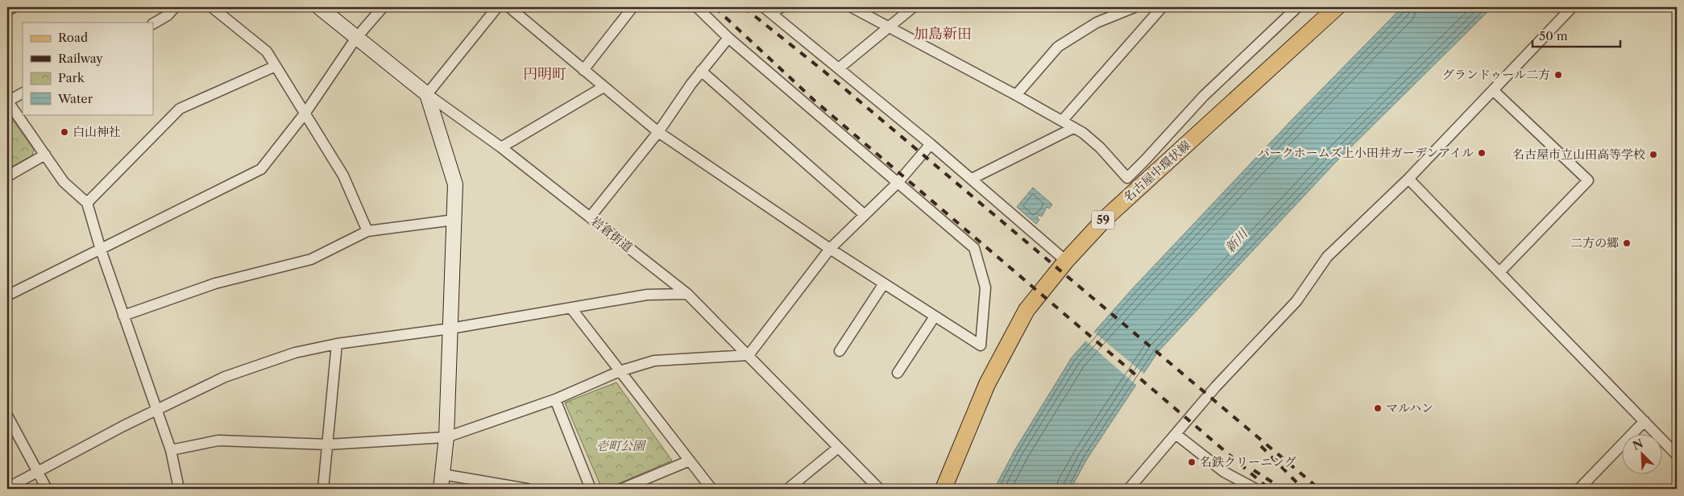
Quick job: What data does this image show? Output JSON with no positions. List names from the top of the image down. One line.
{"streets":{"main road":["名古屋中環状線","59"],"street":["岩倉街道"]},"districts":["加島新田","円明町"],"water":["新川"],"parks":["壱町公園"],"places":["グランドゥール二方","白山神社","パークホームズ上小田井ガーデンアイル","名古屋市立山田高等学校","二方の郷","マルハン","名鉄クリーニング"],"legend":["Road","Railway","Park","Water"],"scale_bar":"50 m","north":"top left"}
